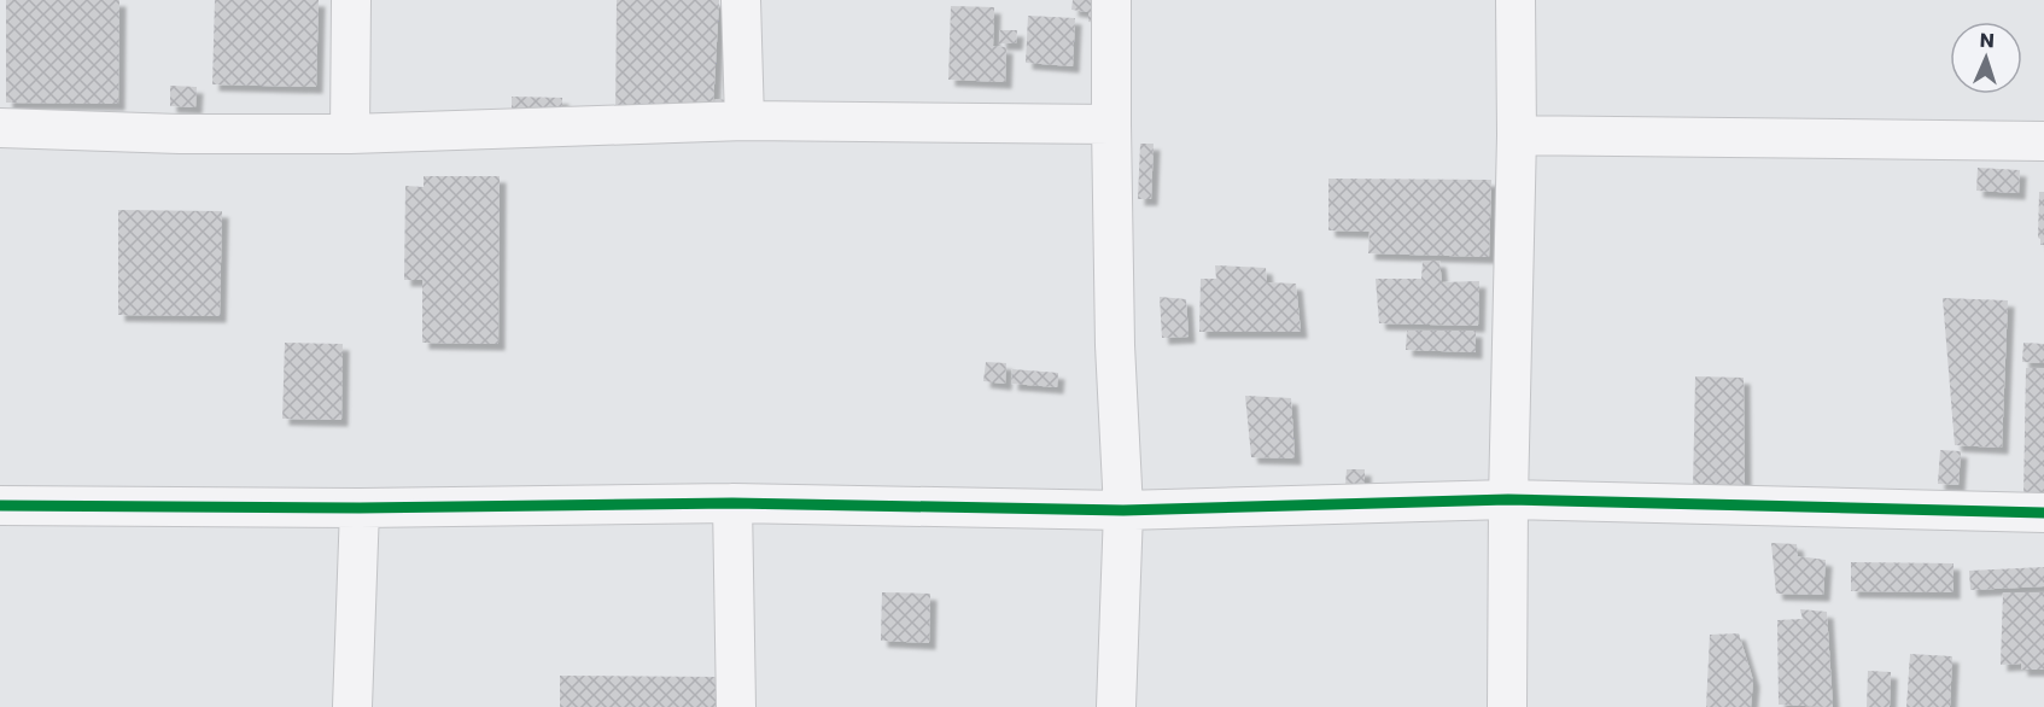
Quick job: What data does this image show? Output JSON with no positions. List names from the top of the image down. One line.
{"north":"top"}
